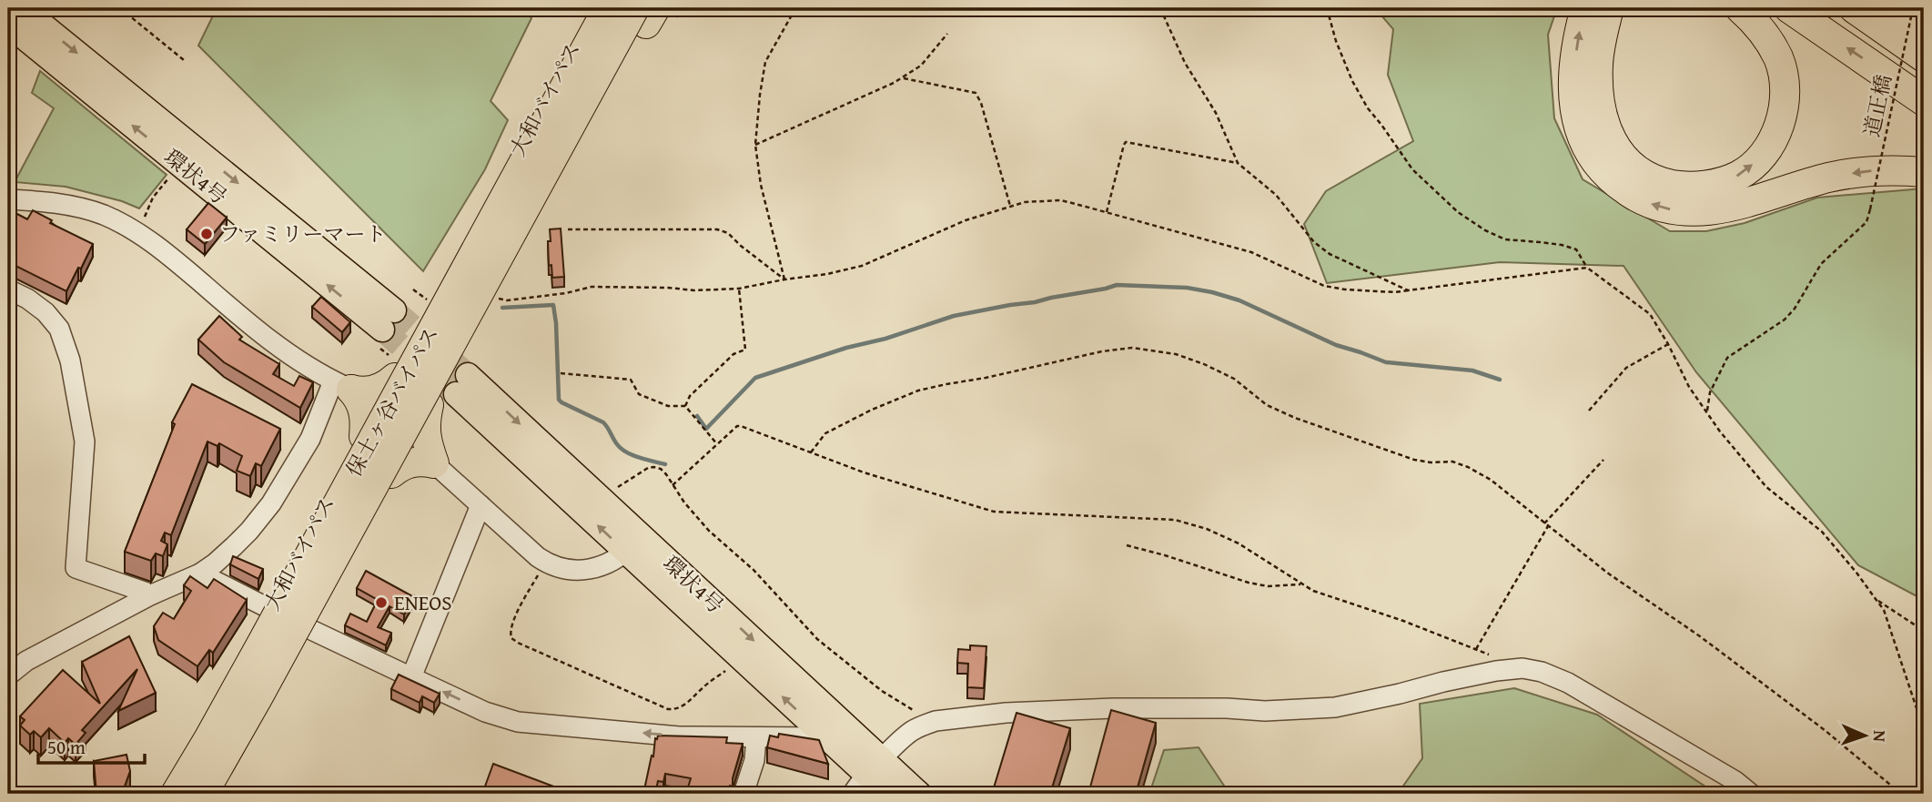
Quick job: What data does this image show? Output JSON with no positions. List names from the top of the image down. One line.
{"streets":{"highway":["大和バイパス","保土ヶ谷バイパス"],"main road":["環状4号"],"path":["道正橋"]},"crossings":[["大和バイパス","保土ヶ谷バイパス"]],"places":["ファミリーマート","ENEOS"],"scale_bar":"50 m","north":"right"}
